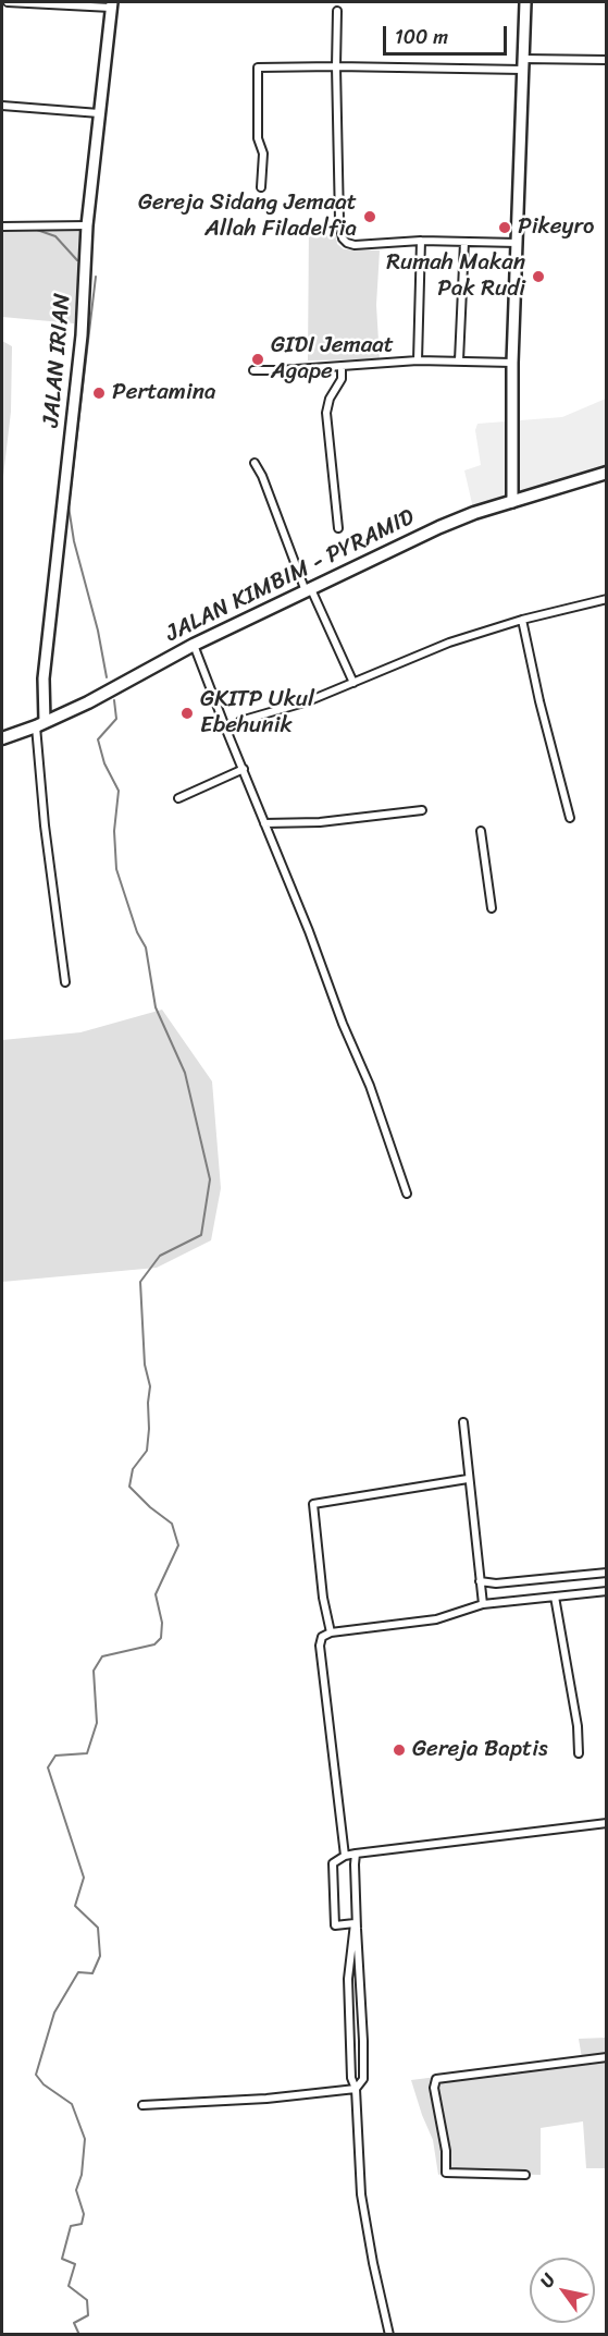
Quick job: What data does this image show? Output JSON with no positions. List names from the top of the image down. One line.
{"streets":{"highway":["JALAN KIMBIM - PYRAMID"],"main road":["JALAN IRIAN"]},"crossings":[["JALAN IRIAN","JALAN KIMBIM - PYRAMID"]],"places":["Gereja Sidang Jemaat Allah Filadelfia","Pikeyro","Rumah Makan Pak Rudi","GIDI Jemaat Agape","Pertamina","GKITP Ukul Ebehunik","Gereja Baptis"],"scale_bar":"100 m","north":"top left"}
